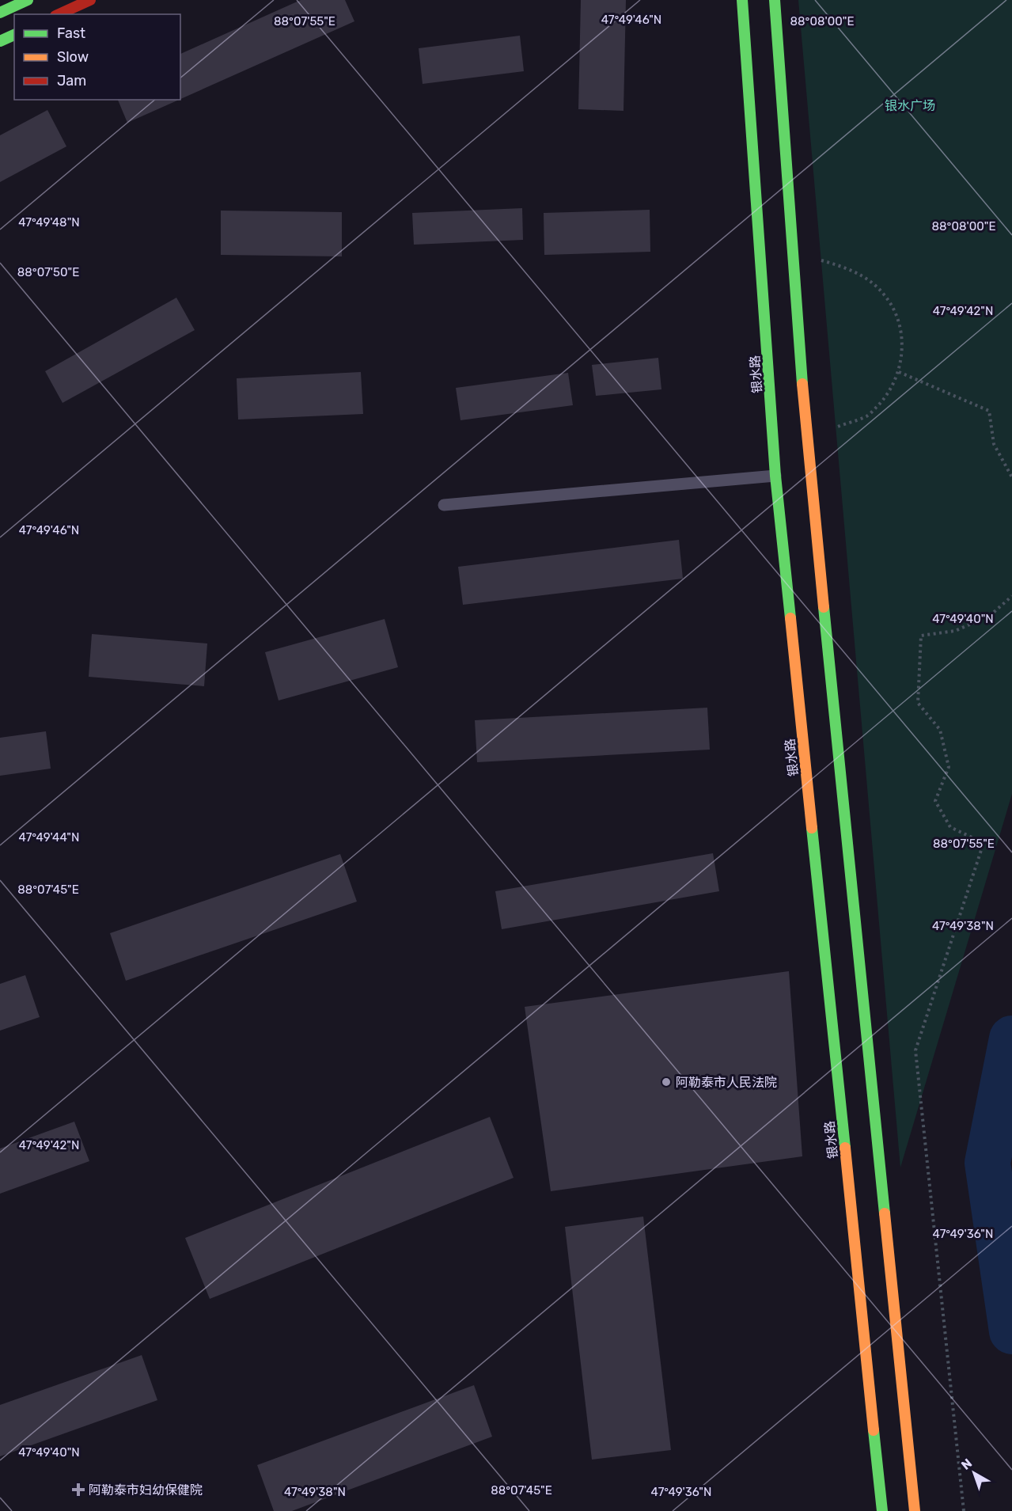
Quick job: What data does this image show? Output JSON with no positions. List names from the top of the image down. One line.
{"streets":{"main road":["银水路"]},"parks":["银水广场"],"places":{"other":["阿勒泰市人民法院"],"health":["阿勒泰市妇幼保健院"]},"legend":["Fast","Slow","Jam"],"north":"top left","coordinates":["47°49'46\"N","88°07'55\"E","88°08'00\"E","47°49'48\"N","88°07'50\"E","47°49'42\"N","47°49'40\"N","47°49'44\"N","88°07'45\"E","47°49'38\"N","47°49'36\"N"]}
